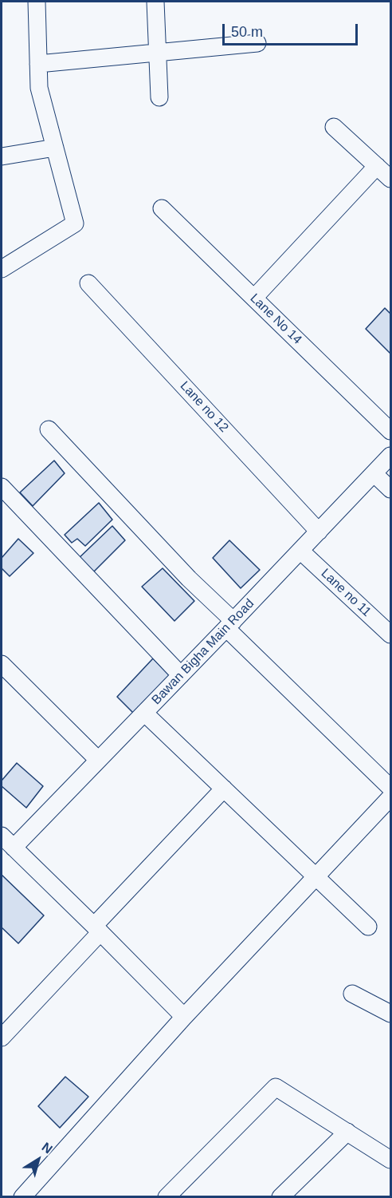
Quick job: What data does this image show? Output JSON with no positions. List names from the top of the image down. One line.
{"streets":{"street":["Lane No 14","Lane no 12","Lane no 11","Bawan Bigha Main Road"]},"crossings":[["Lane no 12","Bawan Bigha Main Road"],["Lane no 11","Bawan Bigha Main Road"]],"scale_bar":"50 m","north":"top right"}
